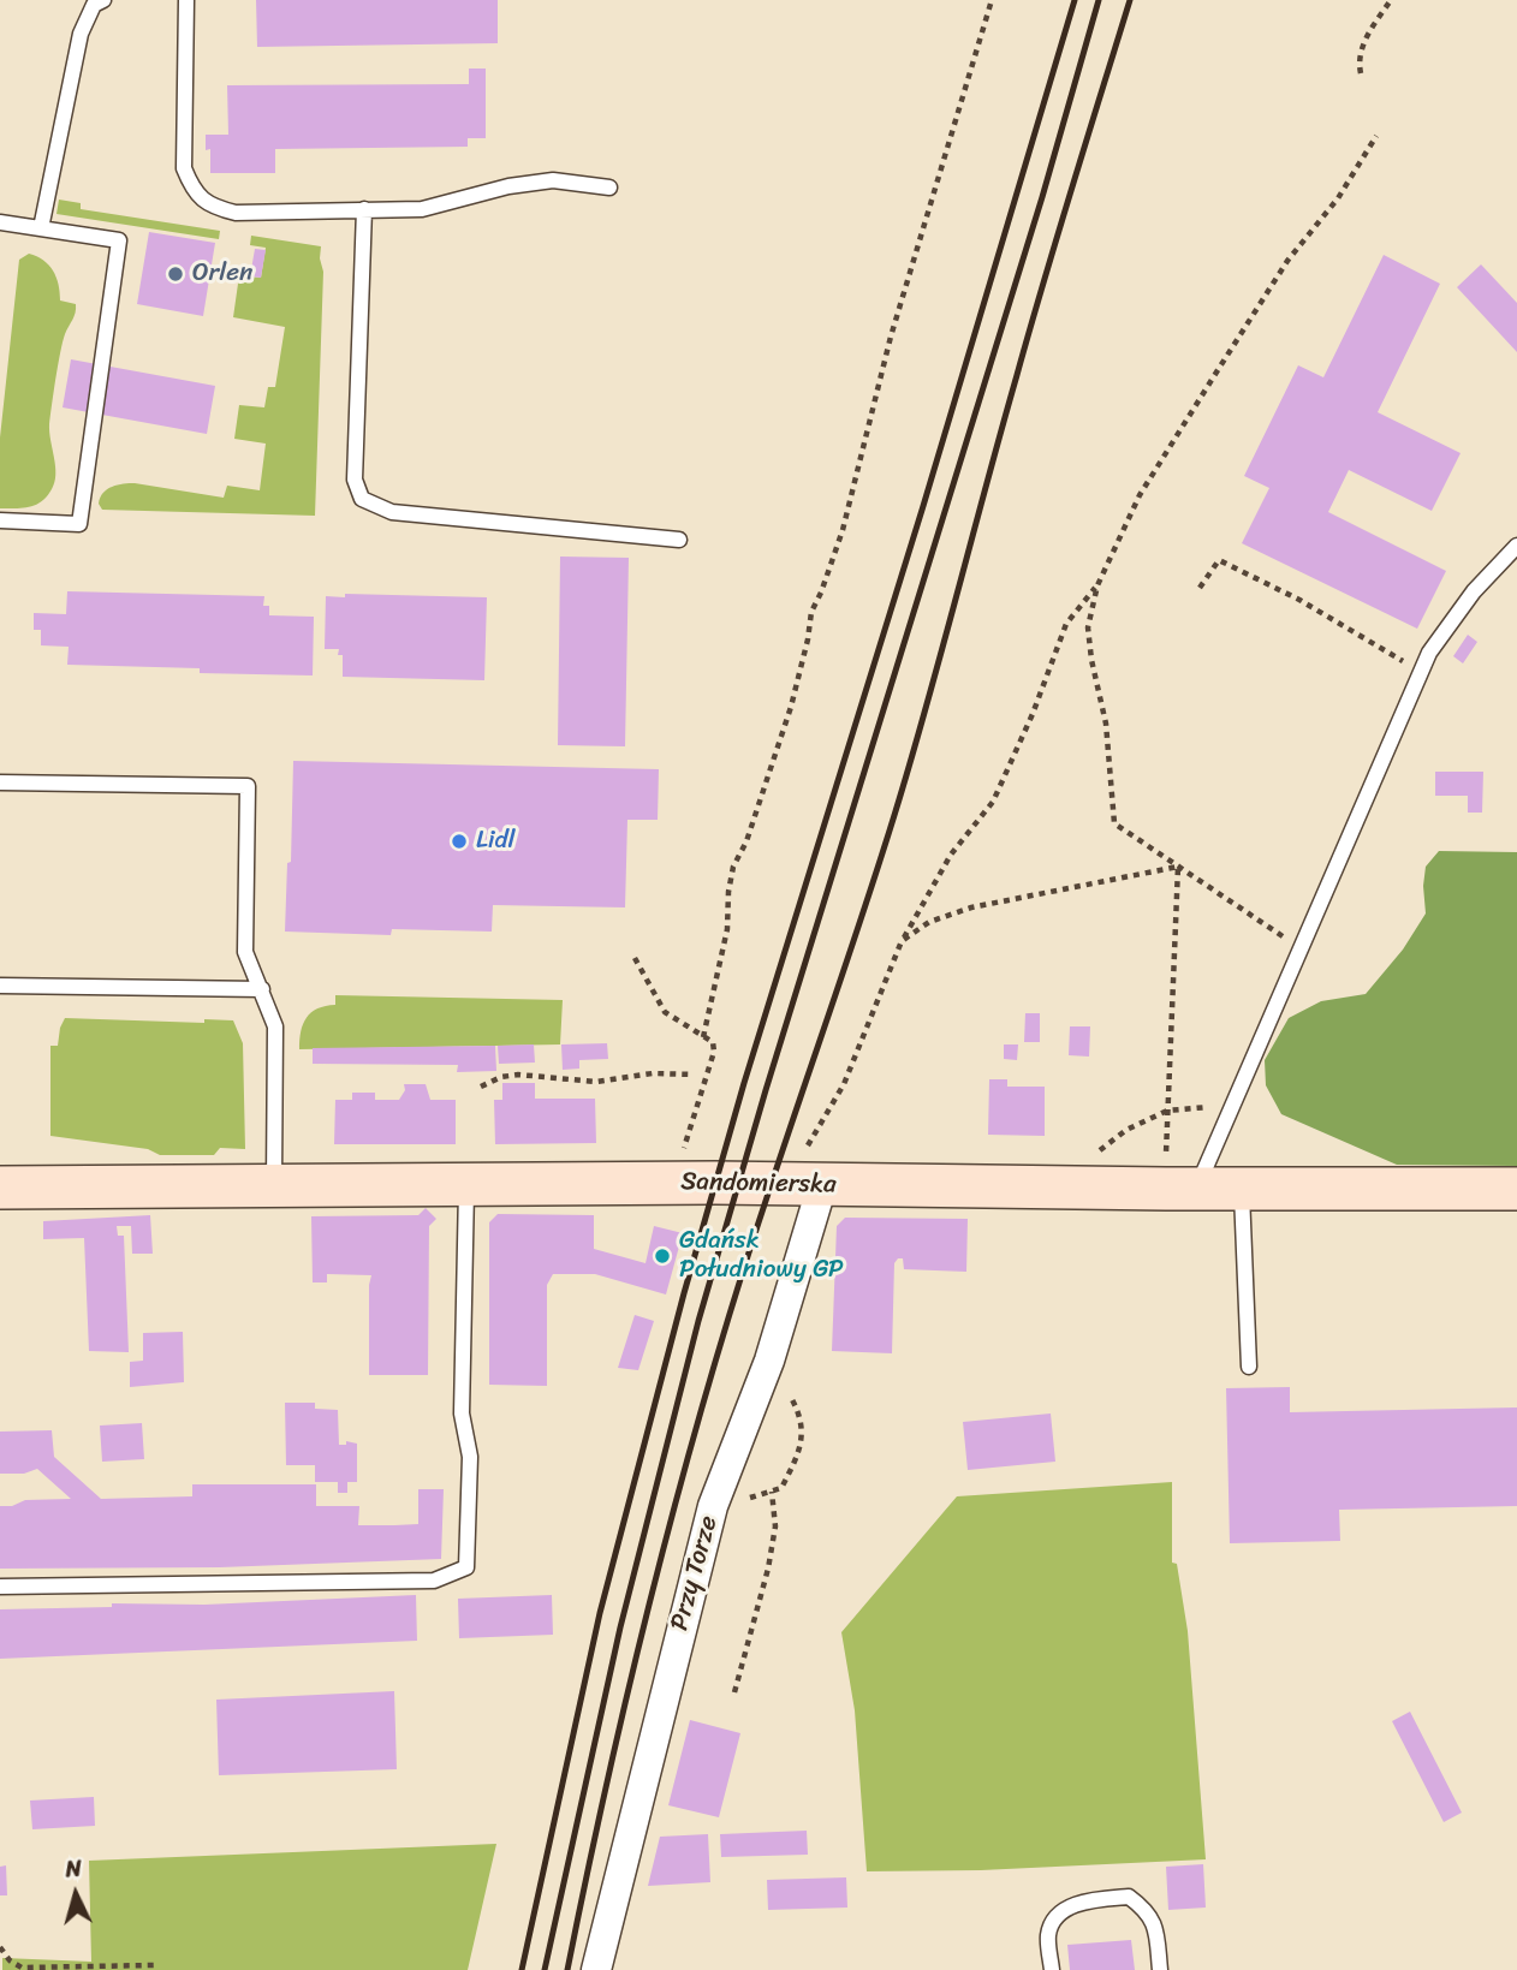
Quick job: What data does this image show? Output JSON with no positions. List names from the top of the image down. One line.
{"streets":{"street":["Sandomierska","Przy Torze"]},"crossings":[["Sandomierska","Przy Torze"]],"places":["Orlen","Lidl","Gdańsk Południowy GP"],"north":"top"}
